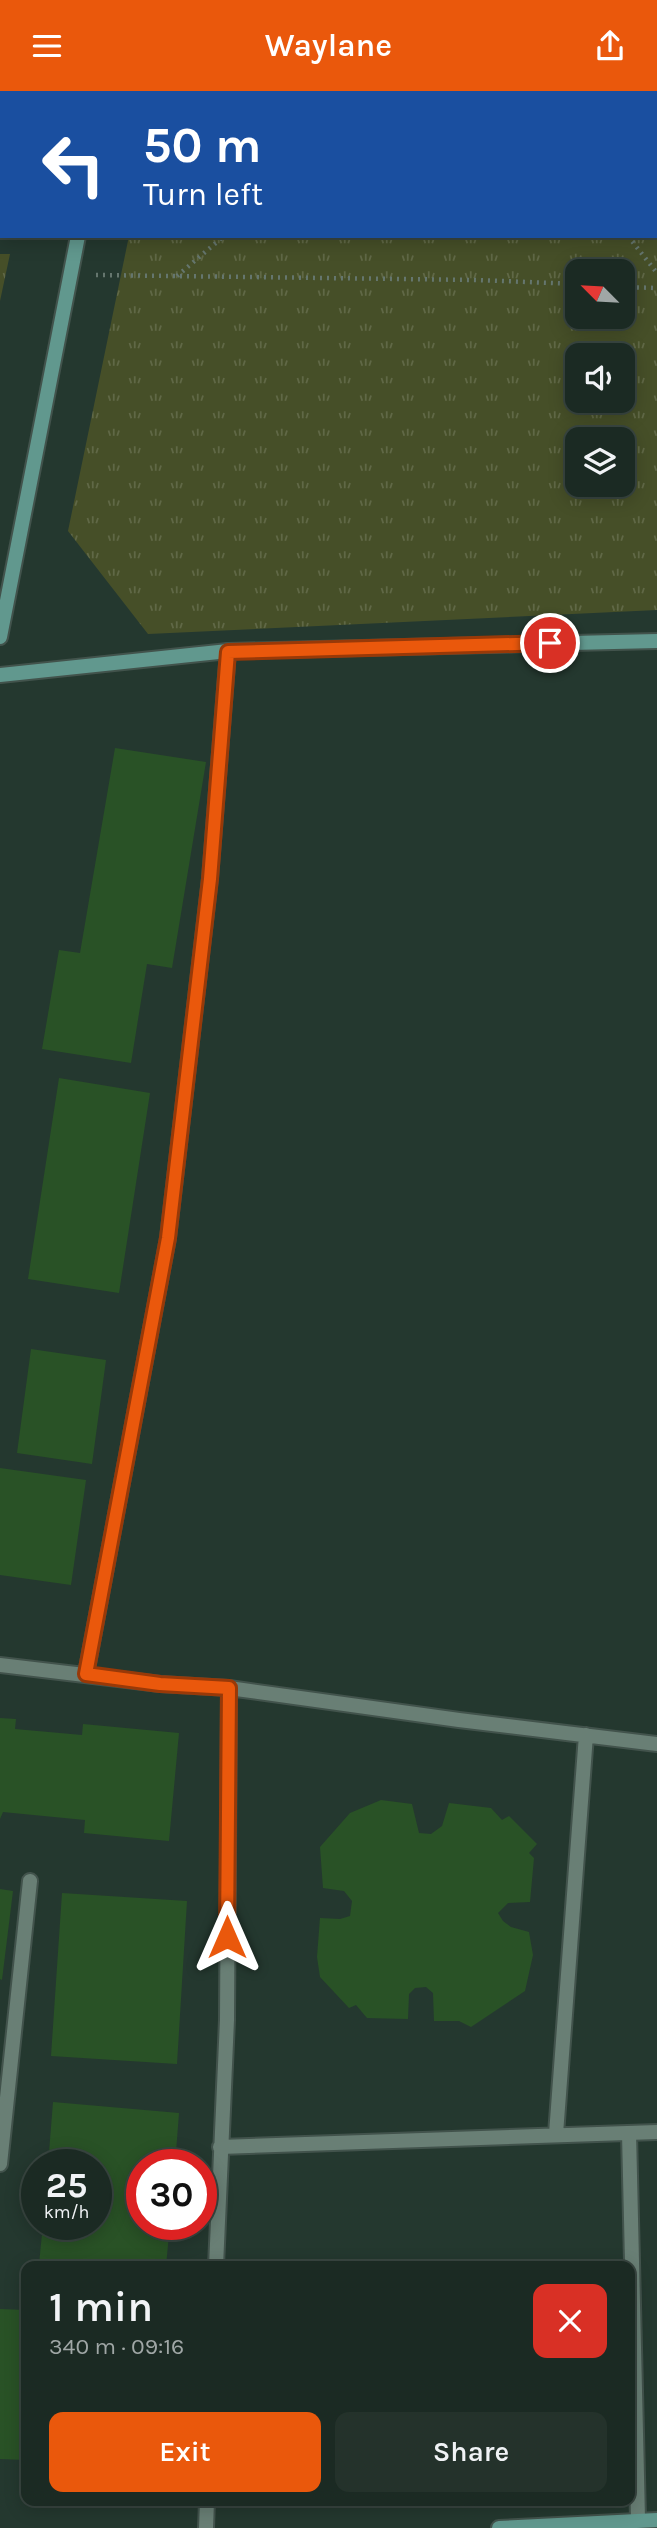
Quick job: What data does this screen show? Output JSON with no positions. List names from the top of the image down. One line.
{"north":"top left","page":{"header":"Waylane","turn":["50 m","Turn left"],"speed":"25 km/h","limit":"30","heading":["1 min","340 m · 09:16"],"buttons":["Exit","Share"]}}
